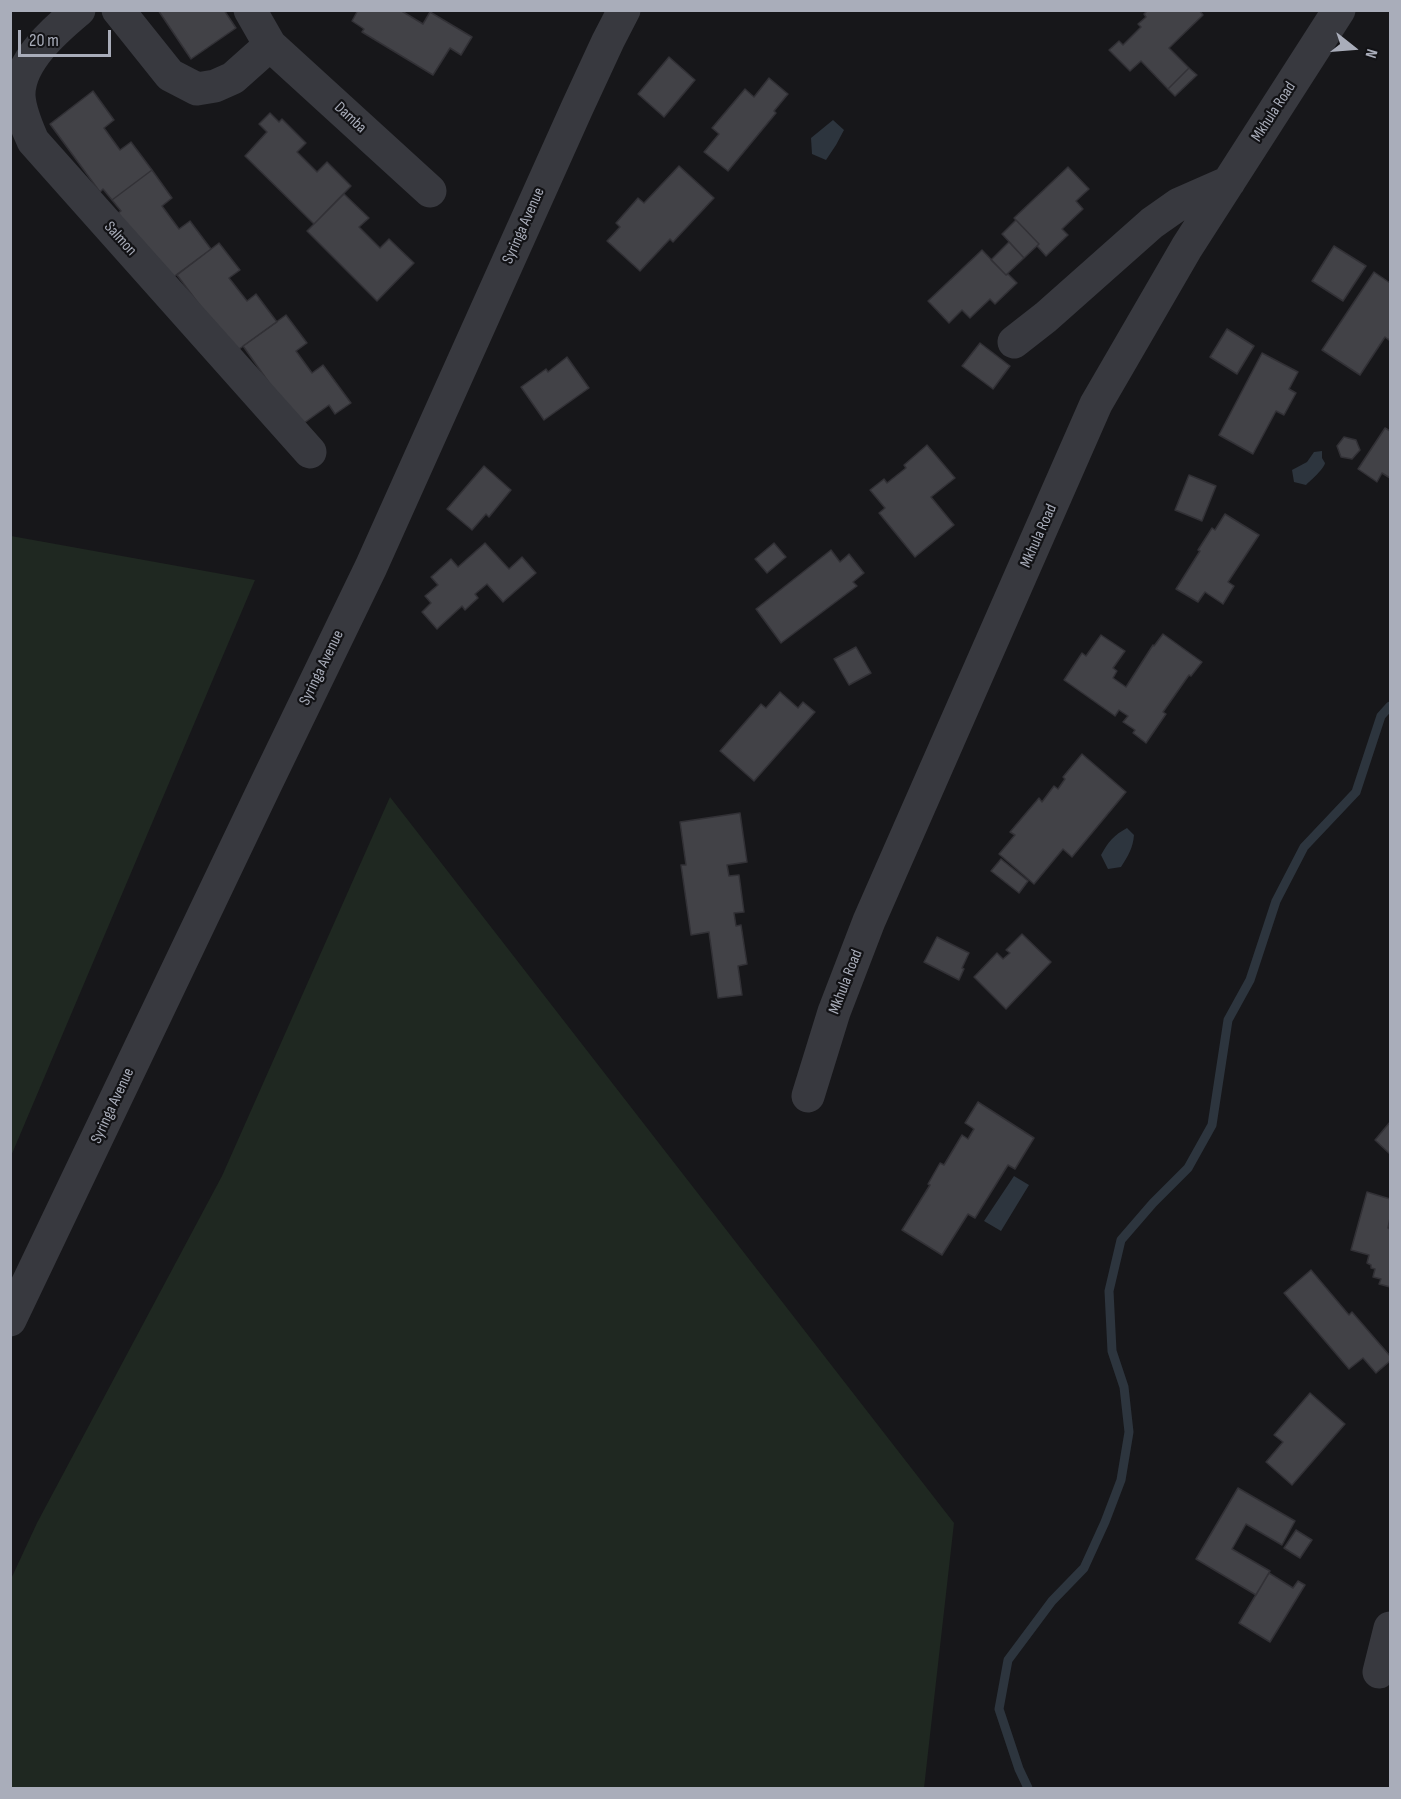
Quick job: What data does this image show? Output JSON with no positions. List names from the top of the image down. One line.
{"streets":{"street":["Mkhula Road","Damba","Syringa Avenue","Salmon"]},"scale_bar":"20 m","north":"right"}
